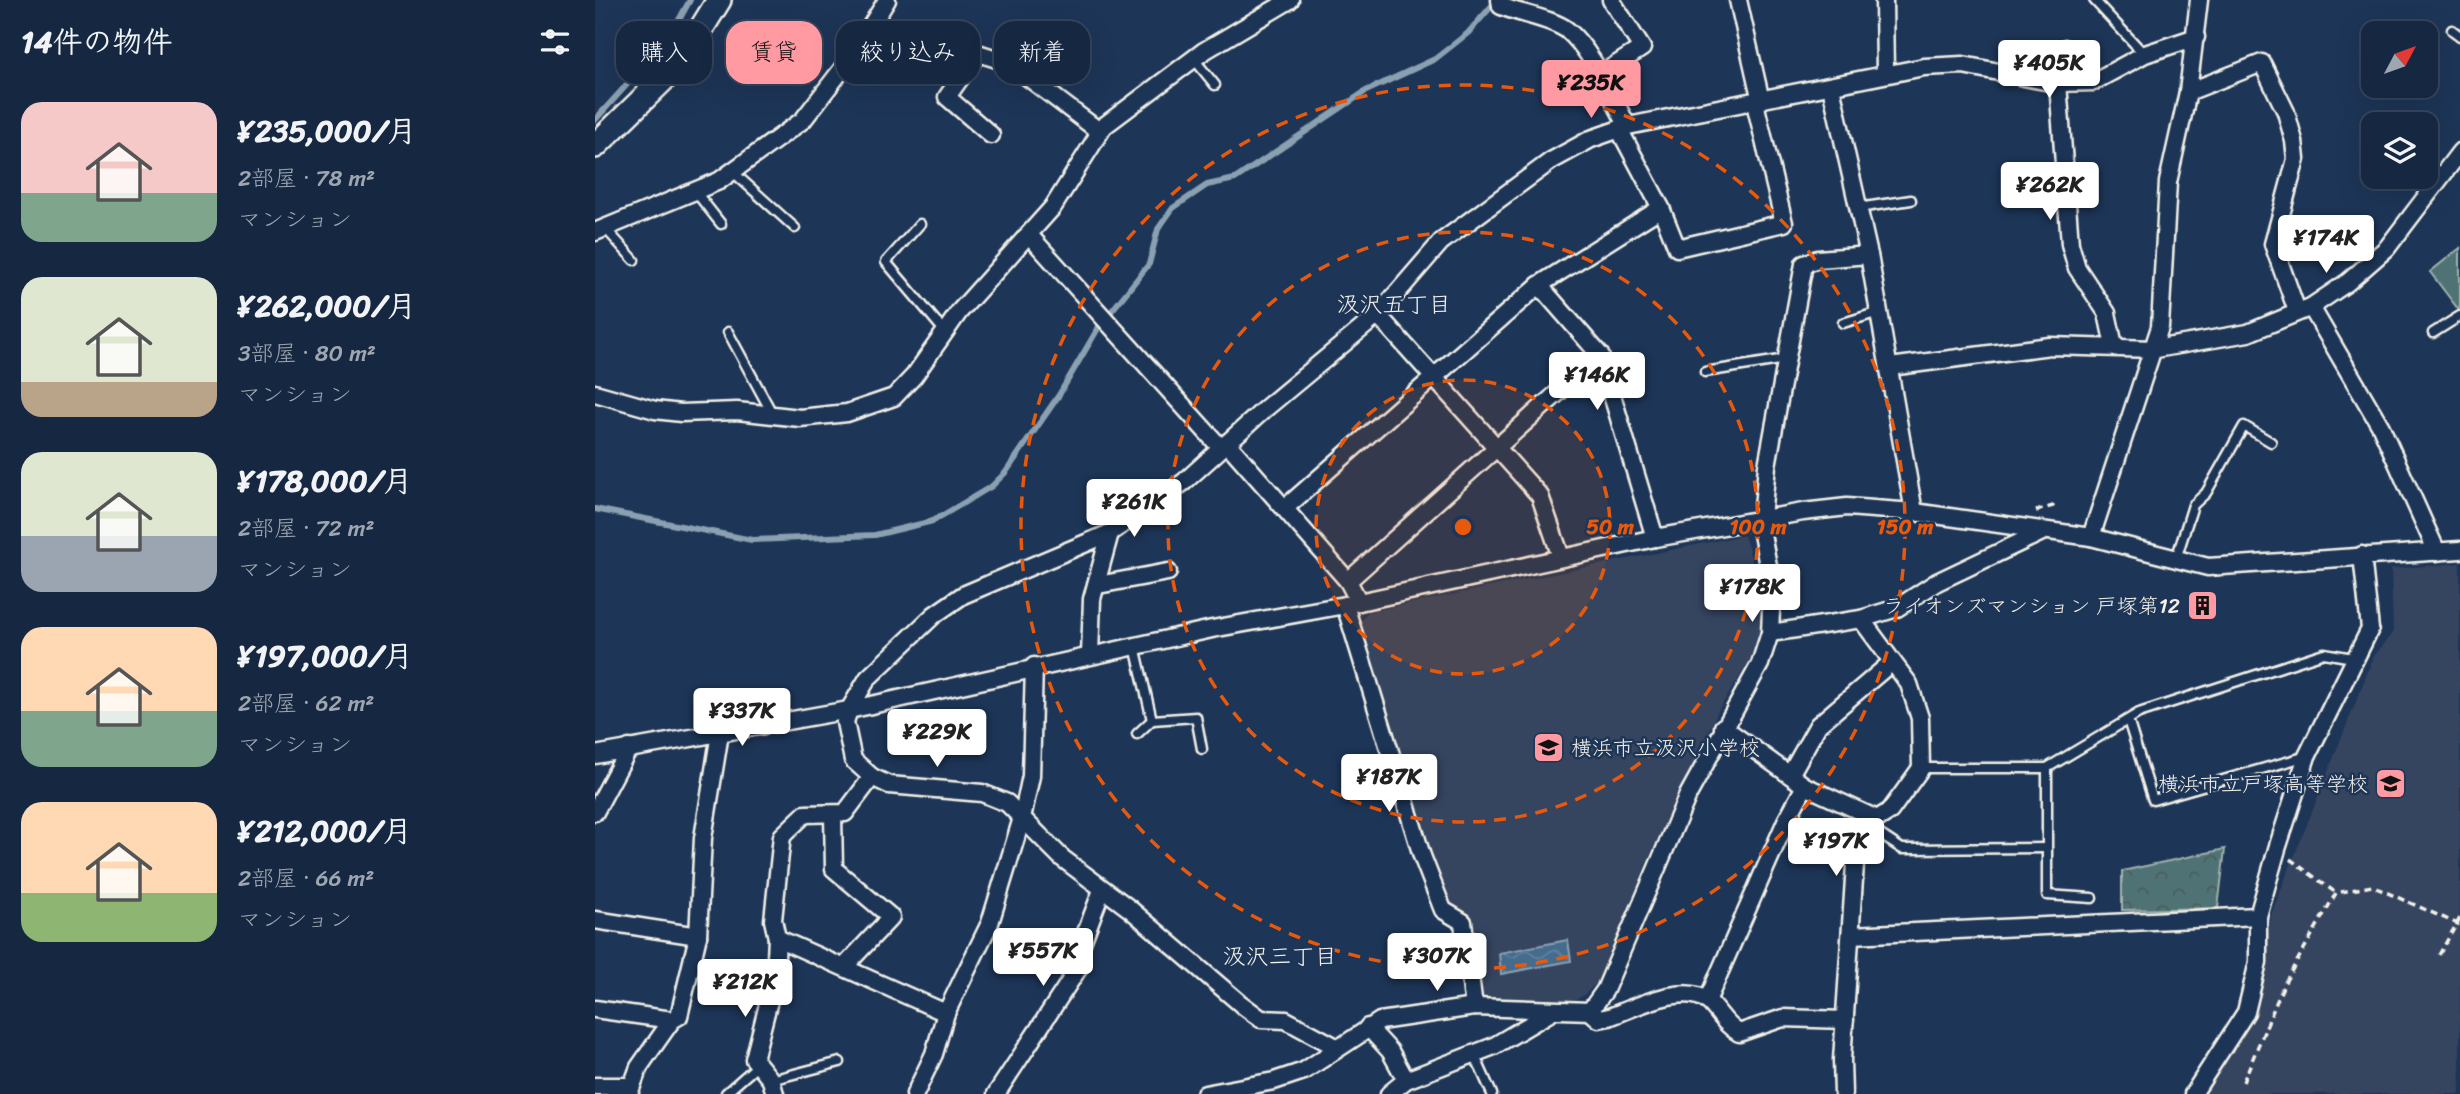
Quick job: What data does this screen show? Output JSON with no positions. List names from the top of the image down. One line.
{"districts":["汲沢五丁目","汲沢三丁目"],"places":{"building":["ライオンズマンション 戸塚第12"],"school or university":["横浜市立汲沢小学校","横浜市立戸塚高等学校"]},"north":"top right","page":{"heading":"14件の物件","chip":["購入","賃貸","絞り込み","新着"],"price":["¥405K","¥235K","¥262K","¥174K","¥146K","¥261K","¥178K","¥337K","¥229K","¥187K","¥197K","¥557K","¥307K","¥212K"],"list":[{"name":"¥235,000/月","note":"2部屋 · 78 m² · マンション"},{"name":"¥262,000/月","note":"3部屋 · 80 m² · マンション"},{"name":"¥178,000/月","note":"2部屋 · 72 m² · マンション"},{"name":"¥197,000/月","note":"2部屋 · 62 m² · マンション"},{"name":"¥212,000/月","note":"2部屋 · 66 m² · マンション"}]},"rings":["50 m","100 m","150 m"]}
